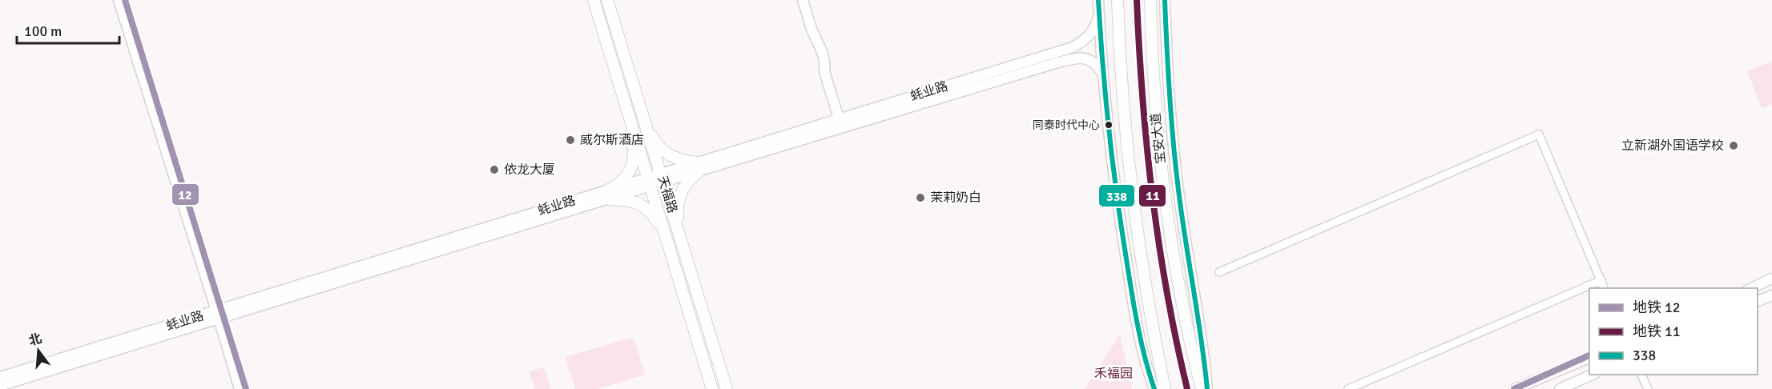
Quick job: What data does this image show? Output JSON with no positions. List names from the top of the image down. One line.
{"streets":{"main road":["宝安大道","天福路"],"street":["蚝业路"]},"crossings":[["蚝业路","天福路"]],"parks":["禾福园"],"places":["同泰时代中心","威尔斯酒店","立新湖外国语学校","依龙大厦","茉莉奶白"],"lines":["metro line 12","metro line 11","transit line 338"],"legend":["地铁 12","地铁 11","338"],"scale_bar":"100 m","north":"top"}
